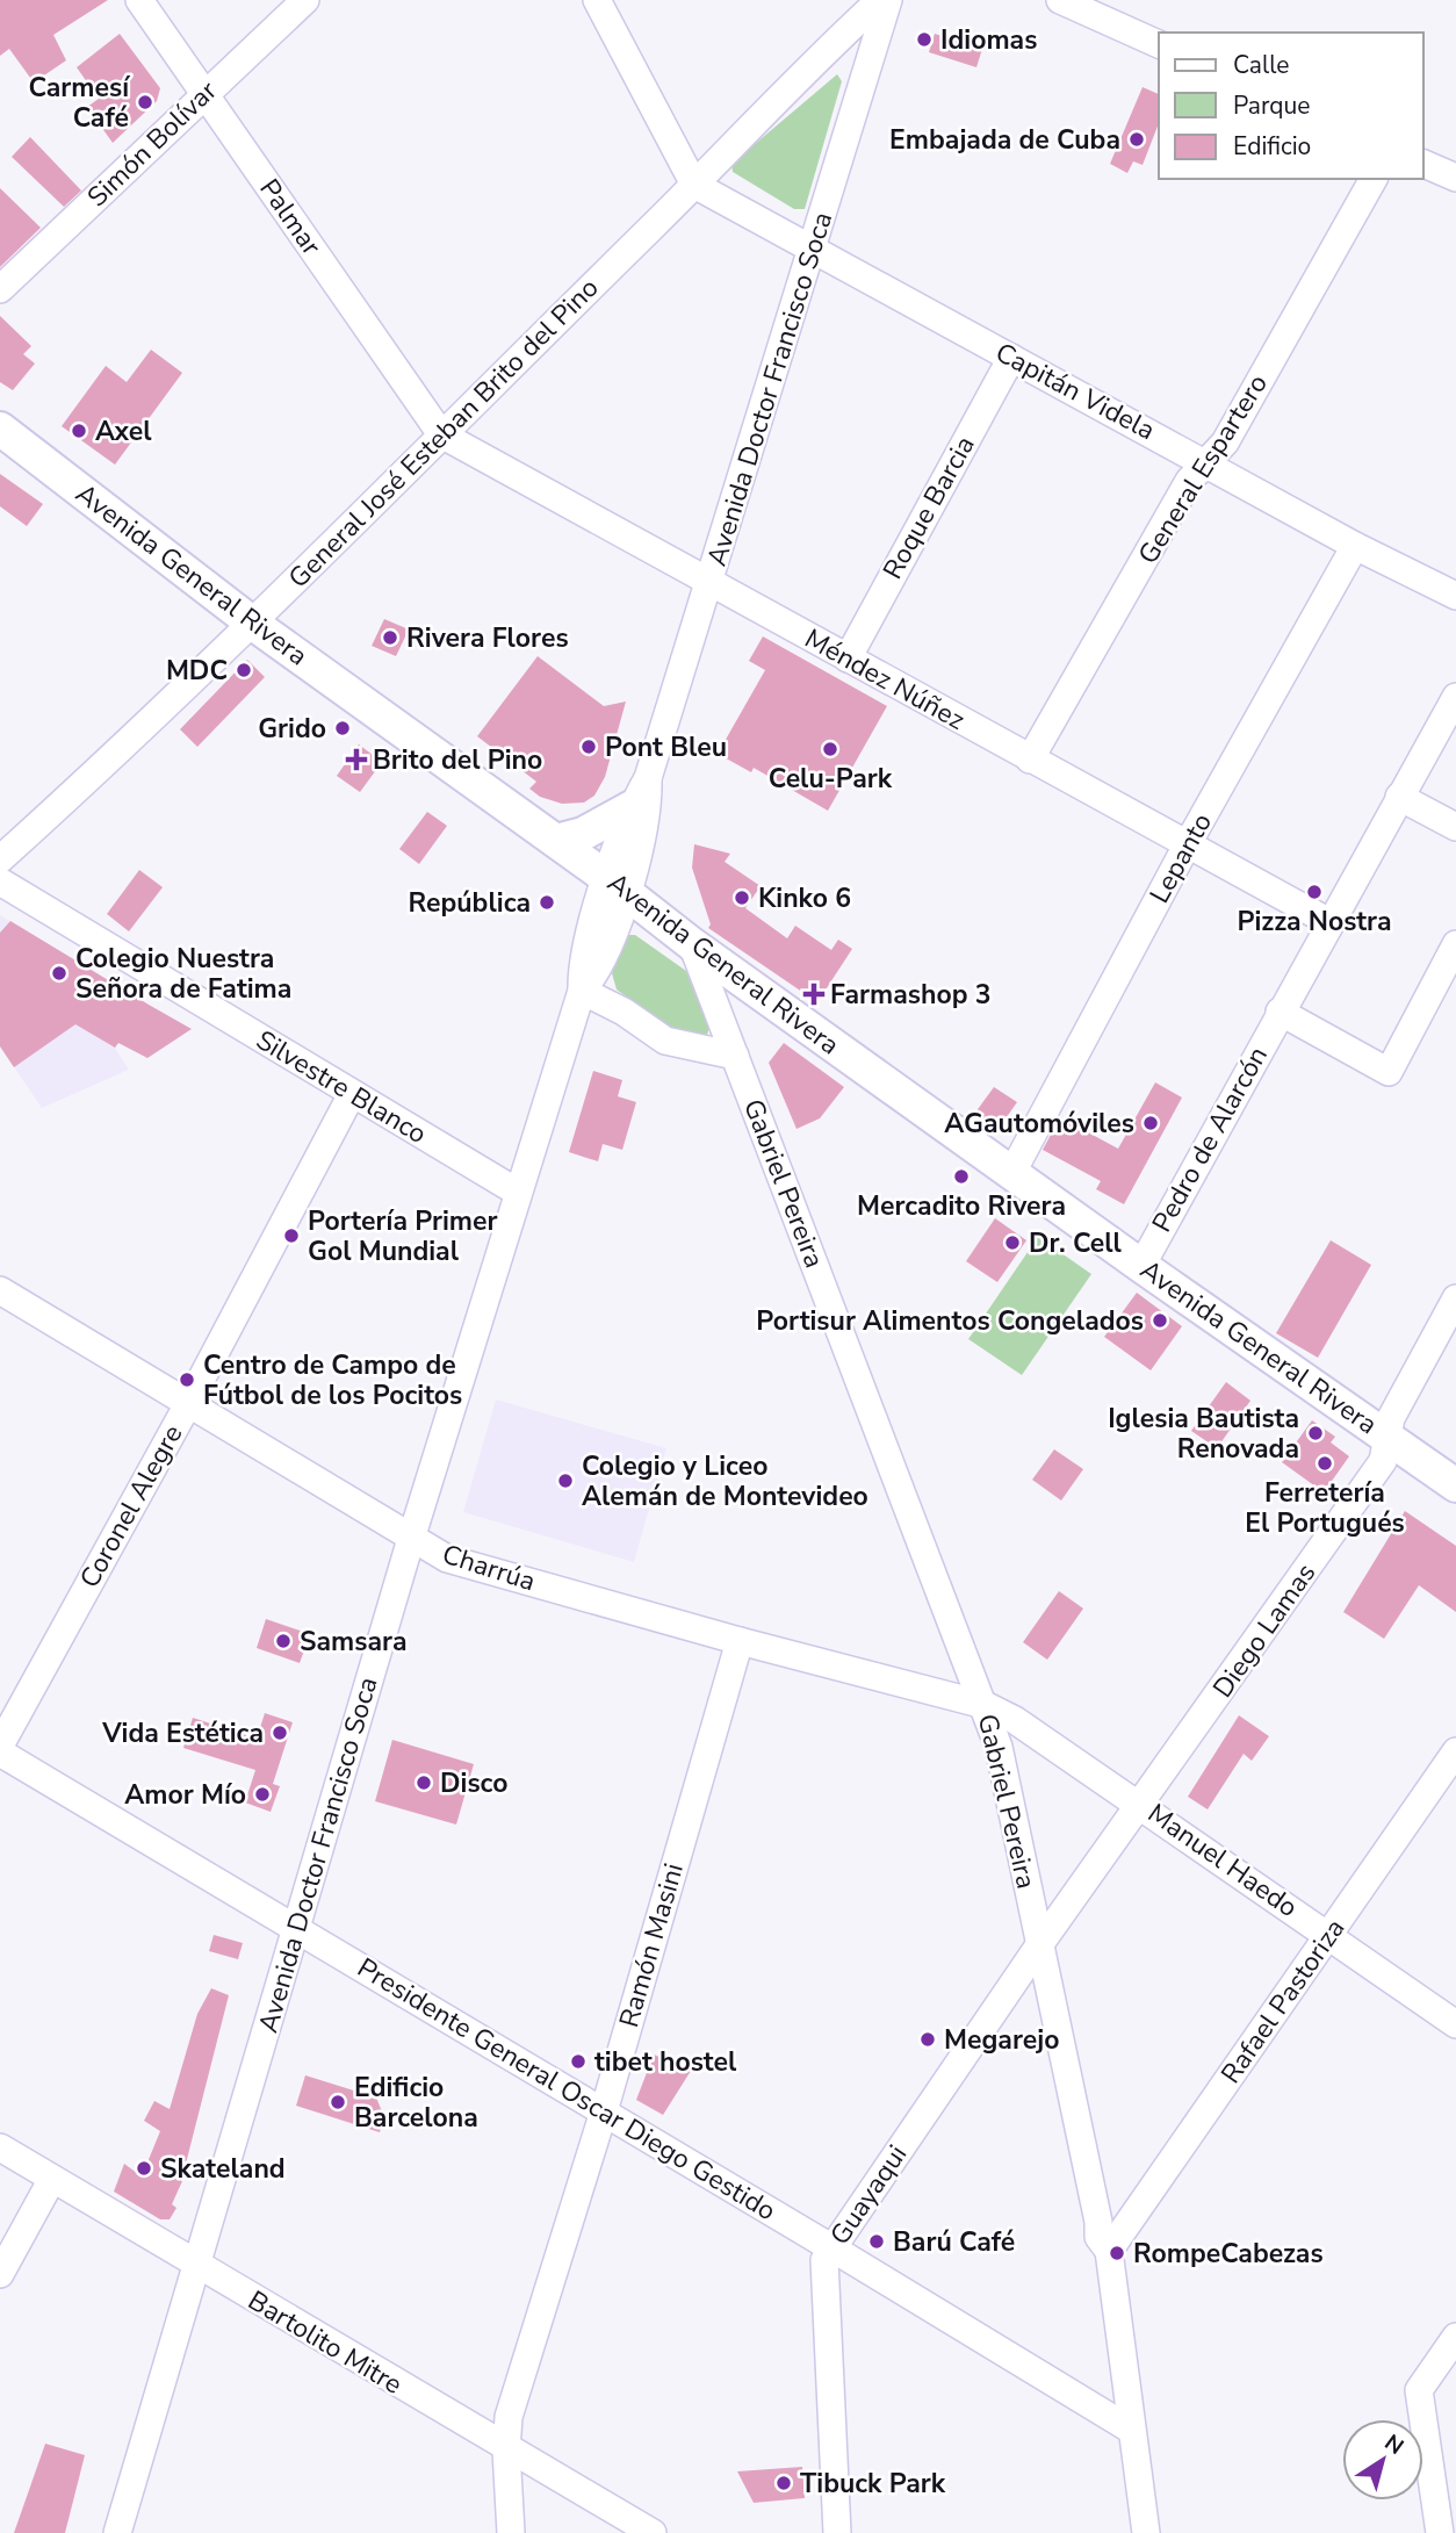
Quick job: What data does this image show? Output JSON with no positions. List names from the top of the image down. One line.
{"streets":{"main road":["Avenida General Rivera"],"street":["Simón Bolívar","Palmar","Avenida Doctor Francisco Soca","Capitán Videla","General José Esteban Brito del Pino","General Espartero","Roque Barcia","Méndez Núñez","Lepanto","Silvestre Blanco","Pedro de Alarcón","Gabriel Pereira","Coronel Alegre","Charrúa","Diego Lamas","Manuel Haedo","Ramón Masini","Rafael Pastoriza","Presidente General Oscar Diego Gestido","Guayaqui","Bartolito Mitre"]},"crossings":[["Simón Bolívar","Palmar"],["Palmar","General José Esteban Brito del Pino"],["Palmar","Méndez Núñez"],["Avenida Doctor Francisco Soca","Capitán Videla"],["Avenida Doctor Francisco Soca","Avenida General Rivera"],["Avenida Doctor Francisco Soca","Méndez Núñez"],["Avenida Doctor Francisco Soca","Silvestre Blanco"],["Avenida Doctor Francisco Soca","Charrúa"],["Avenida Doctor Francisco Soca","Presidente General Oscar Diego Gestido"],["Avenida Doctor Francisco Soca","Bartolito Mitre"],["Capitán Videla","General José Esteban Brito del Pino"],["Capitán Videla","General Espartero"],["Capitán Videla","Roque Barcia"],["Capitán Videla","Lepanto"],["General José Esteban Brito del Pino","Avenida General Rivera"],["General José Esteban Brito del Pino","Méndez Núñez"],["General Espartero","Méndez Núñez"],["Roque Barcia","Méndez Núñez"],["Avenida General Rivera","Lepanto"],["Avenida General Rivera","Pedro de Alarcón"],["Avenida General Rivera","Gabriel Pereira"],["Avenida General Rivera","Diego Lamas"],["Méndez Núñez","Lepanto"],["Méndez Núñez","Pedro de Alarcón"],["Silvestre Blanco","Coronel Alegre"],["Gabriel Pereira","Charrúa"],["Gabriel Pereira","Diego Lamas"],["Gabriel Pereira","Manuel Haedo"],["Gabriel Pereira","Rafael Pastoriza"],["Gabriel Pereira","Presidente General Oscar Diego Gestido"],["Gabriel Pereira","Guayaqui"],["Coronel Alegre","Charrúa"],["Charrúa","Manuel Haedo"],["Charrúa","Ramón Masini"],["Diego Lamas","Manuel Haedo"],["Diego Lamas","Guayaqui"],["Manuel Haedo","Rafael Pastoriza"],["Ramón Masini","Presidente General Oscar Diego Gestido"],["Ramón Masini","Bartolito Mitre"],["Presidente General Oscar Diego Gestido","Guayaqui"]],"places":{"other":["Idiomas","Carmesí Café","Embajada de Cuba","Axel","Rivera Flores","MDC","Grido","Pont Bleu","Celu-Park","Pizza Nostra","Kinko 6","República","Colegio Nuestra Señora de Fatima","AGautomóviles","Mercadito Rivera","Portería Primer Gol Mundial","Dr. Cell","Portisur Alimentos Congelados","Centro de Campo de Fútbol de los Pocitos","Iglesia Bautista Renovada","Ferretería El Portugués","Colegio y Liceo Alemán de Montevideo","Samsara","Vida Estética","Disco","Amor Mío","Megarejo","tibet hostel","Edificio Barcelona","Skateland","Barú Café","RompeCabezas","Tibuck Park"],"health":["Brito del Pino","Farmashop 3"]},"legend":["Calle","Parque","Edificio"],"north":"top right"}
